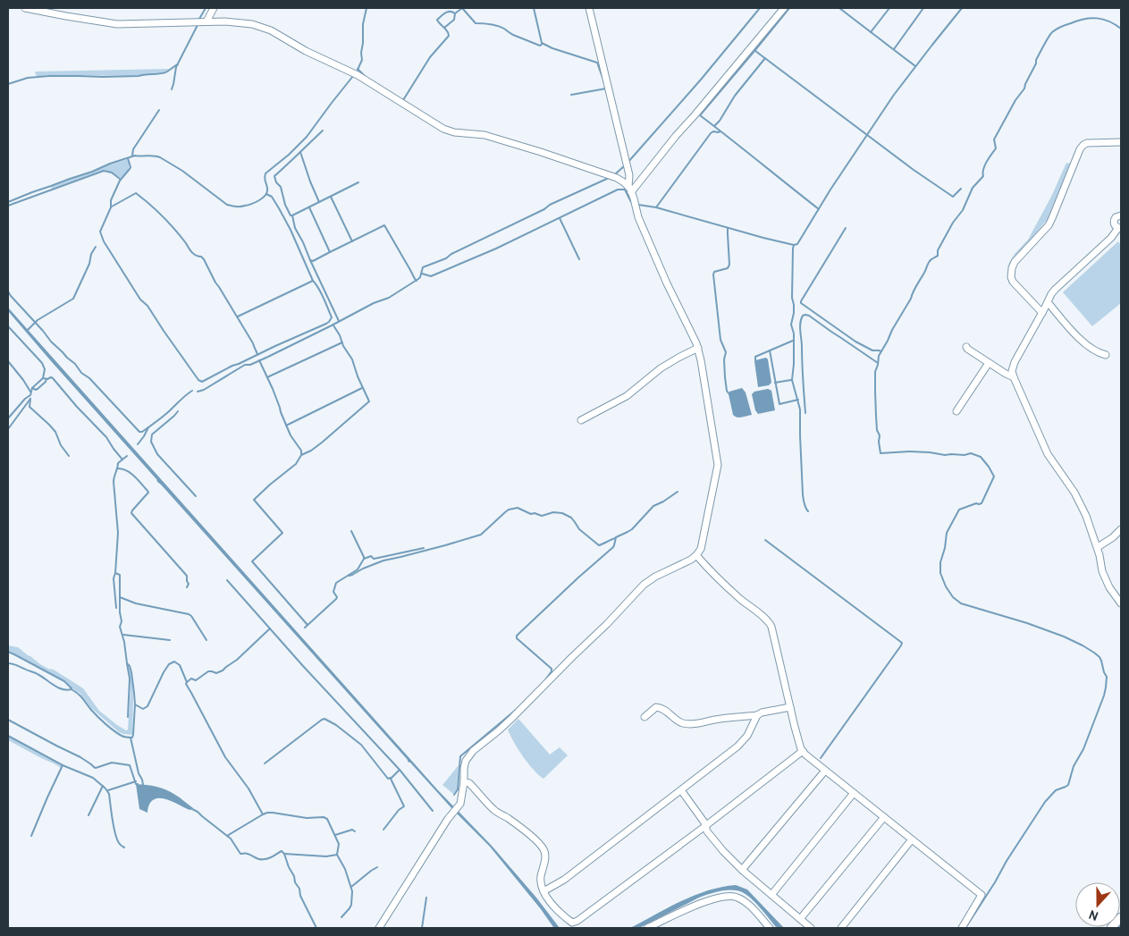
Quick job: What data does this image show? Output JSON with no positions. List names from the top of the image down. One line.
{"north":"bottom"}
